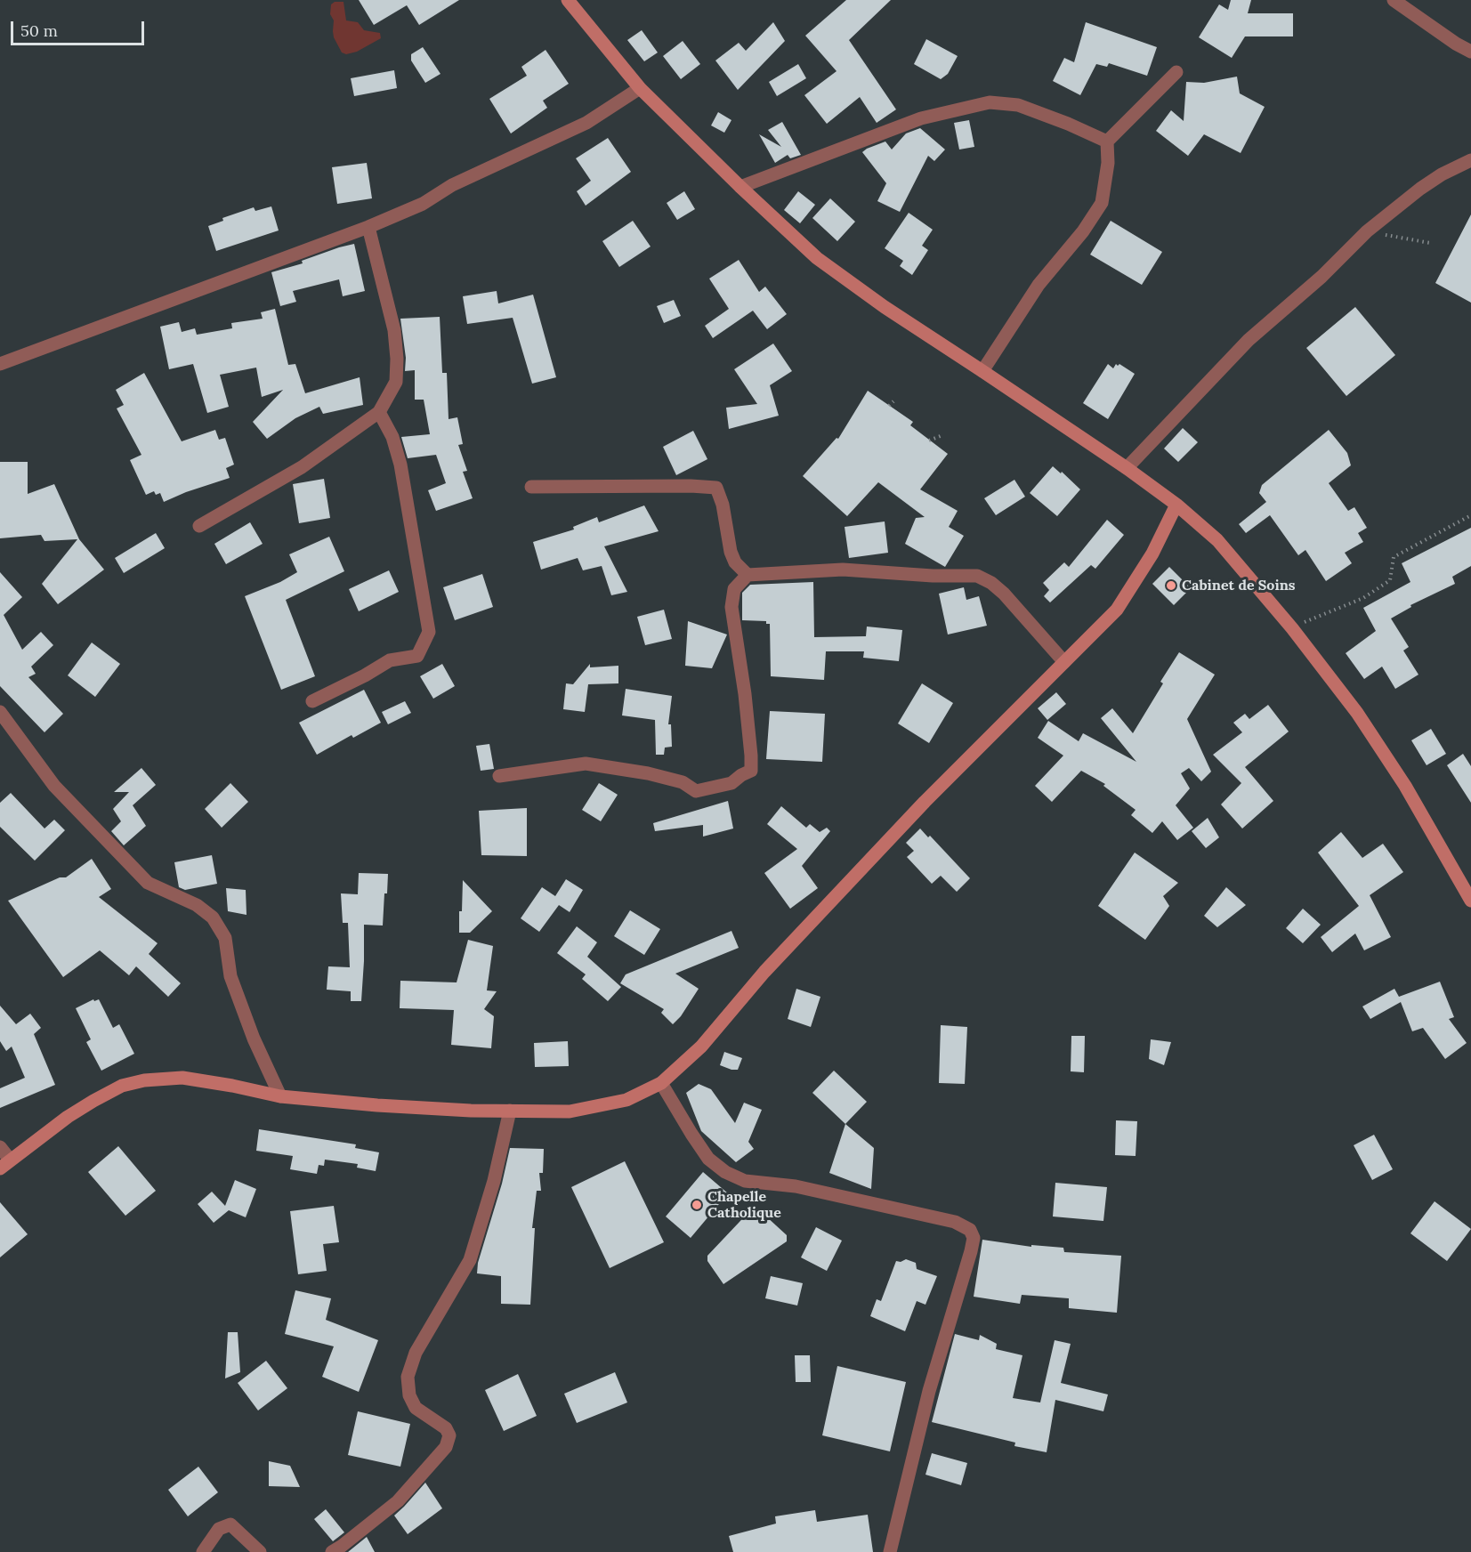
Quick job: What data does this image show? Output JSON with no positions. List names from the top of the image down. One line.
{"places":["Cabinet de Soins","Chapelle Catholique"],"scale_bar":"50 m"}
